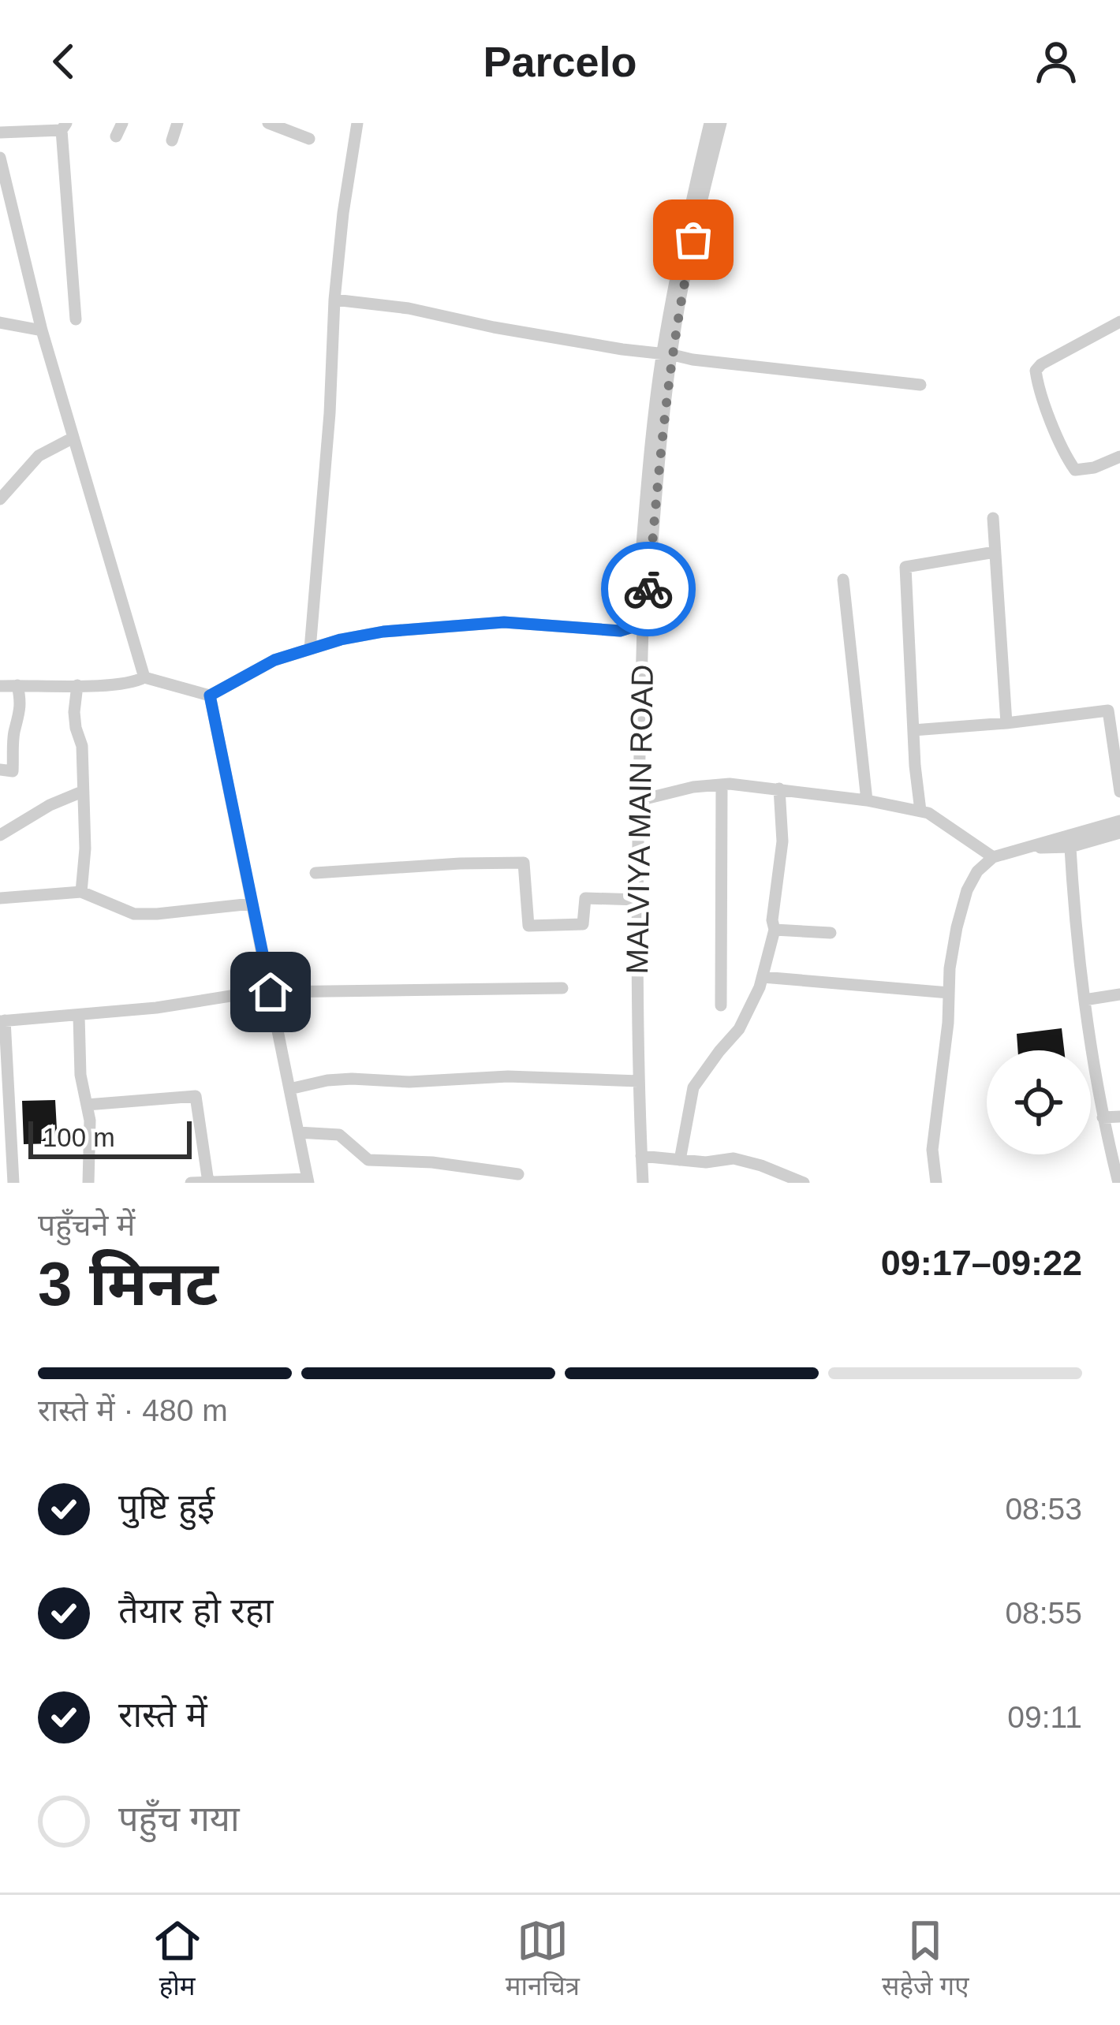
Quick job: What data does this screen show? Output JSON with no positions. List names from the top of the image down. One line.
{"streets":{"street":["MALVIYA MAIN ROAD"]},"scale_bar":"100 m","page":{"header":"Parcelo","scale":"100 m","heading":["3 मिनट","पहुँचने में","09:17–09:22"],"bar":"रास्ते में · 480 m","list":[["पुष्टि हुई","08:53"],["तैयार हो रहा","08:55"],["रास्ते में","09:11"],"पहुँच गया"],"tabs":["होम","मानचित्र","सहेजे गए"]}}
